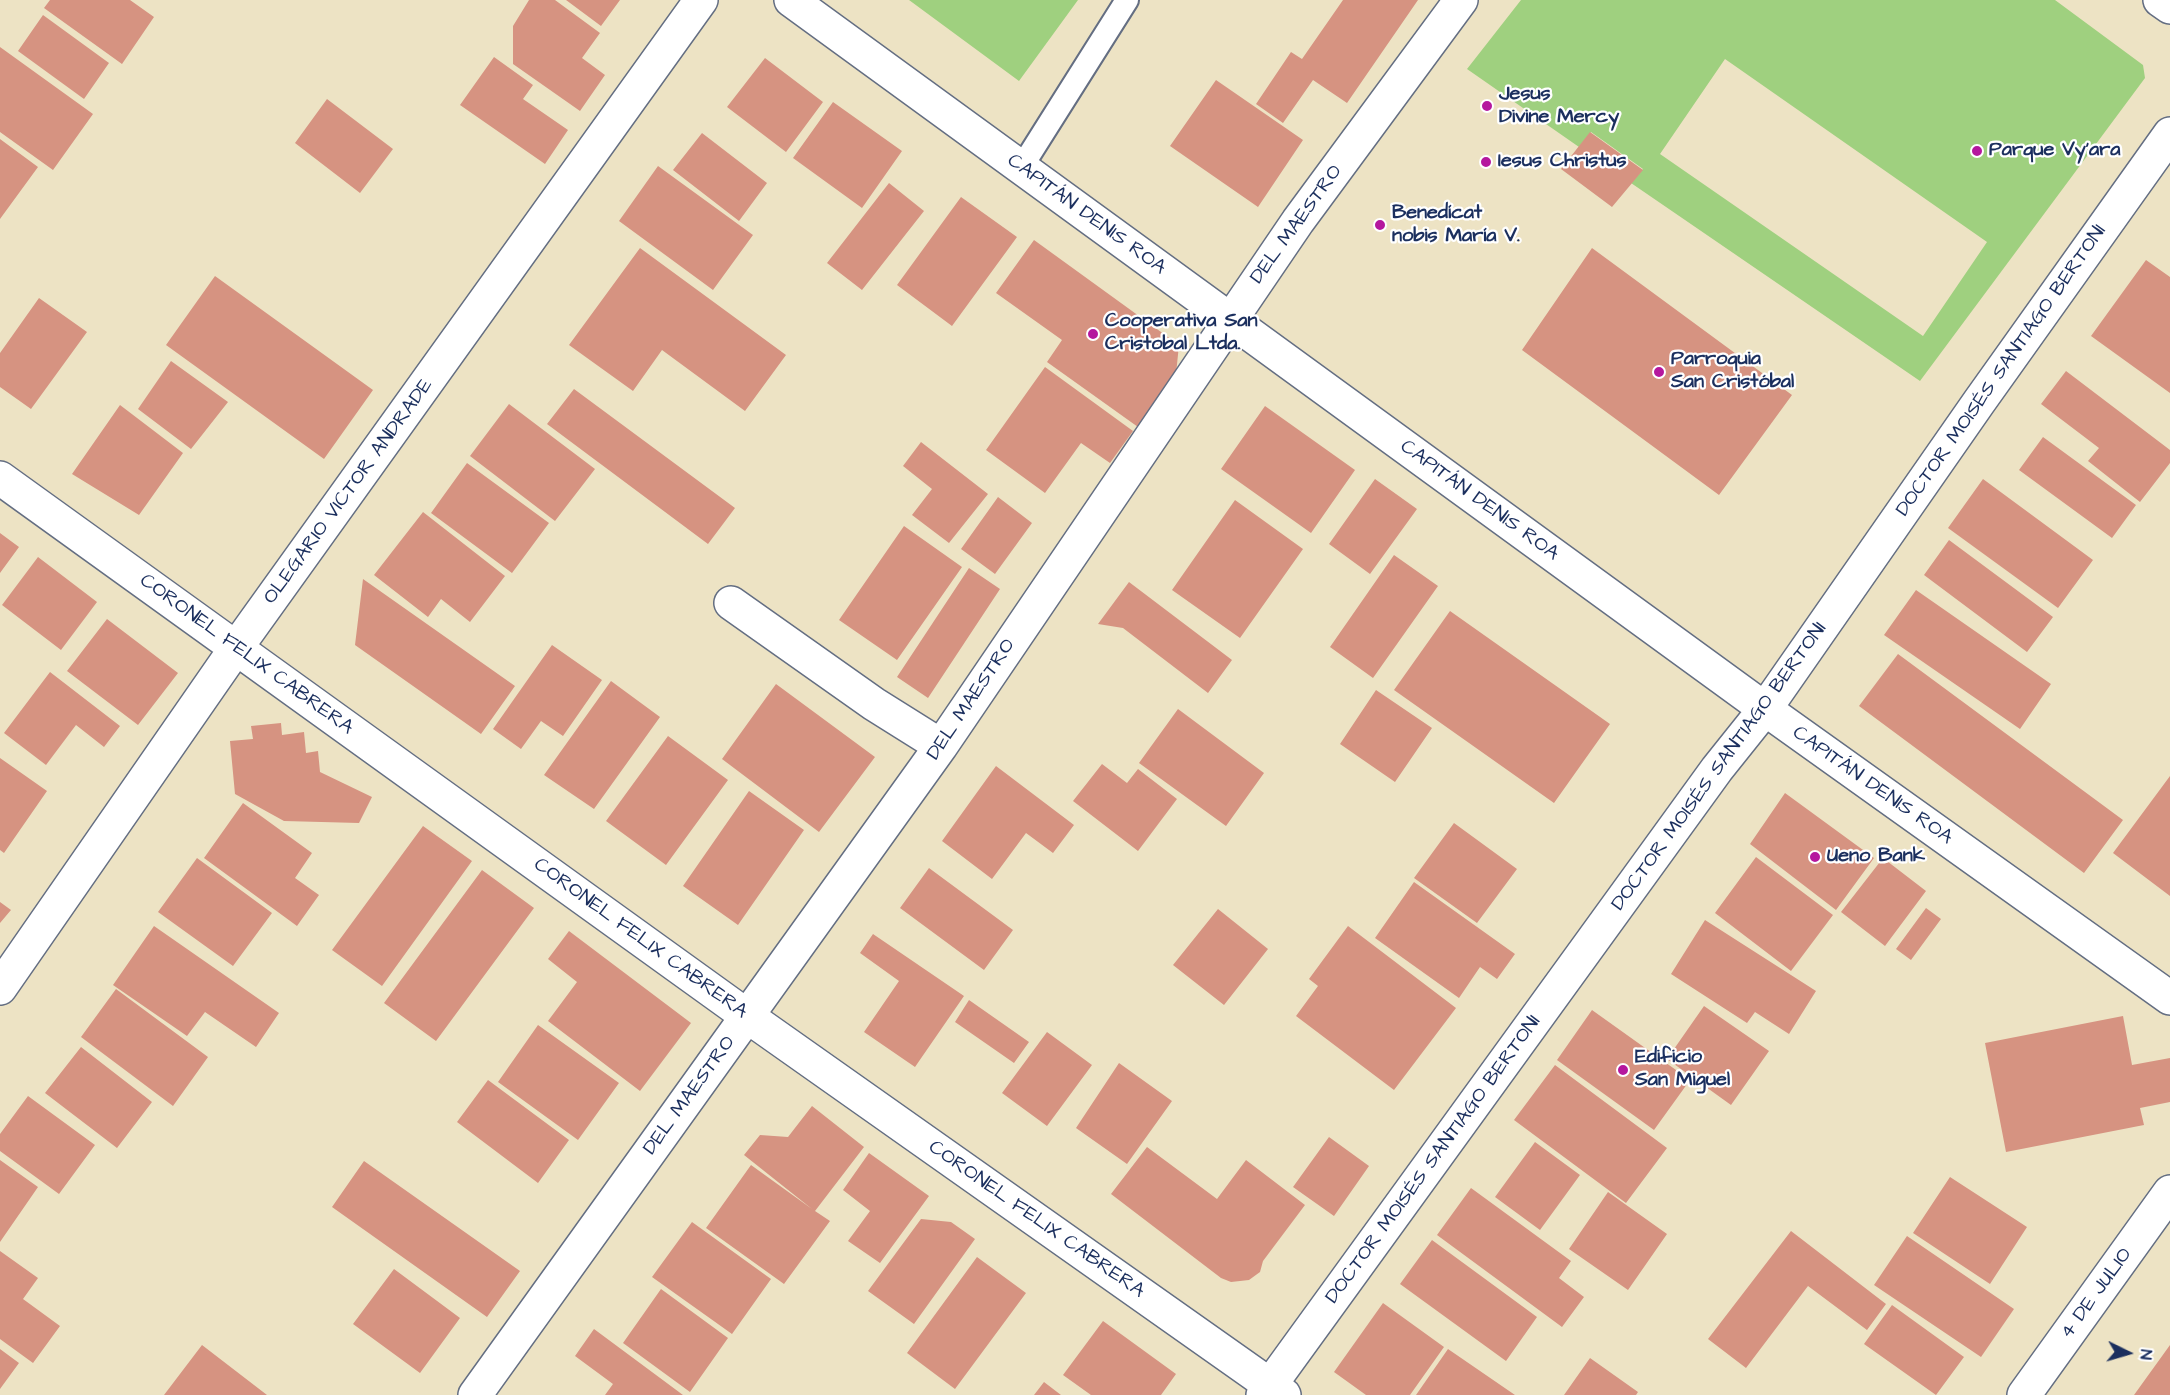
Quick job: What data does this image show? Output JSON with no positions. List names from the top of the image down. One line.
{"streets":{"street":["CAPITÁN DENIS ROA","DEL MAESTRO","DOCTOR MOISÉS SANTIAGO BERTONI","OLEGARIO VICTOR ANDRADE","CORONEL FELIX CABRERA","4 DE JULIO"]},"crossings":[["CAPITÁN DENIS ROA","DEL MAESTRO"],["CAPITÁN DENIS ROA","DOCTOR MOISÉS SANTIAGO BERTONI"],["DEL MAESTRO","CORONEL FELIX CABRERA"],["DOCTOR MOISÉS SANTIAGO BERTONI","CORONEL FELIX CABRERA"],["OLEGARIO VICTOR ANDRADE","CORONEL FELIX CABRERA"]],"places":["Jesus Divine Mercy","Parque Vy'ara","Iesus Christus","Benedícat nobis María V.","Cooperativa San Cristobal Ltda.","Parroquia San Cristóbal","Ueno Bank","Edificio San Miguel"],"north":"right"}
